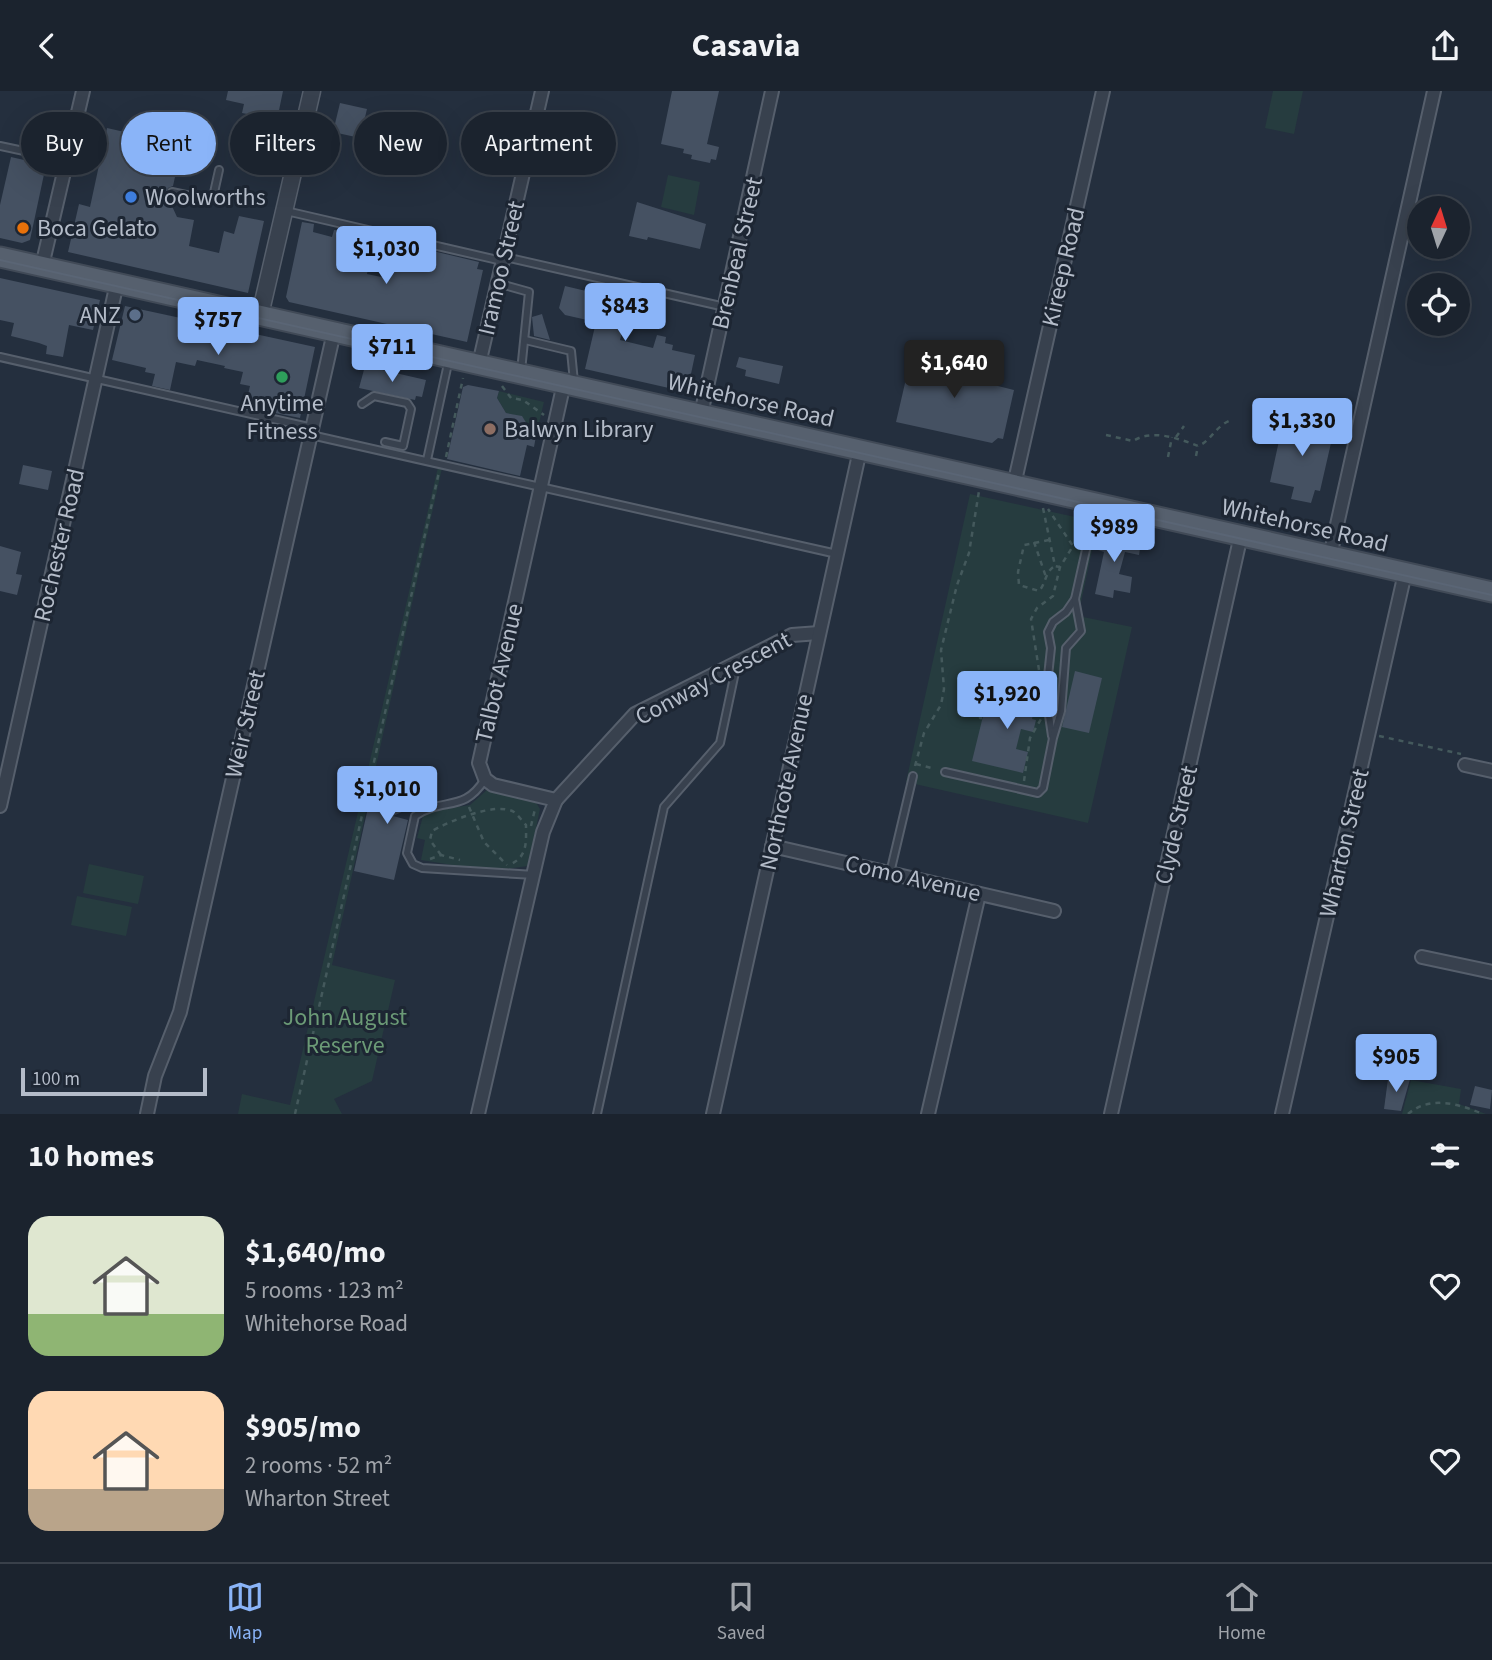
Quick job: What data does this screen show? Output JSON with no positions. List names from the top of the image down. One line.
{"streets":{"main road":["Whitehorse Road"],"street":["Brenbeal Street","Kireep Road","Iramoo Street","Rochester Road","Talbot Avenue","Conway Crescent","Weir Street","Northcote Avenue","Clyde Street","Wharton Street","Como Avenue"]},"crossings":[["Brenbeal Street","Whitehorse Road"],["Kireep Road","Whitehorse Road"],["Iramoo Street","Whitehorse Road"],["Whitehorse Road","Rochester Road"],["Whitehorse Road","Talbot Avenue"],["Whitehorse Road","Weir Street"],["Whitehorse Road","Northcote Avenue"],["Whitehorse Road","Clyde Street"],["Whitehorse Road","Wharton Street"],["Talbot Avenue","Conway Crescent"],["Conway Crescent","Northcote Avenue"],["Northcote Avenue","Como Avenue"]],"parks":["John August Reserve"],"places":["Woolworths","Boca Gelato","ANZ","Anytime Fitness","Balwyn Library"],"scale_bar":"100 m","north":"top","page":{"header":"Casavia","chip":["Buy","Rent","Filters","New","Apartment"],"price":["$1,030","$843","$757","$711","$1,640","$1,330","$989","$1,920","$1,010","$905"],"scale":"100 m","heading":"10 homes","list":[{"name":"$1,640/mo","note":"5 rooms · 123 m² · Whitehorse Road"},{"name":"$905/mo","note":"2 rooms · 52 m² · Wharton Street"}],"tabs":["Map","Saved","Home"]}}
